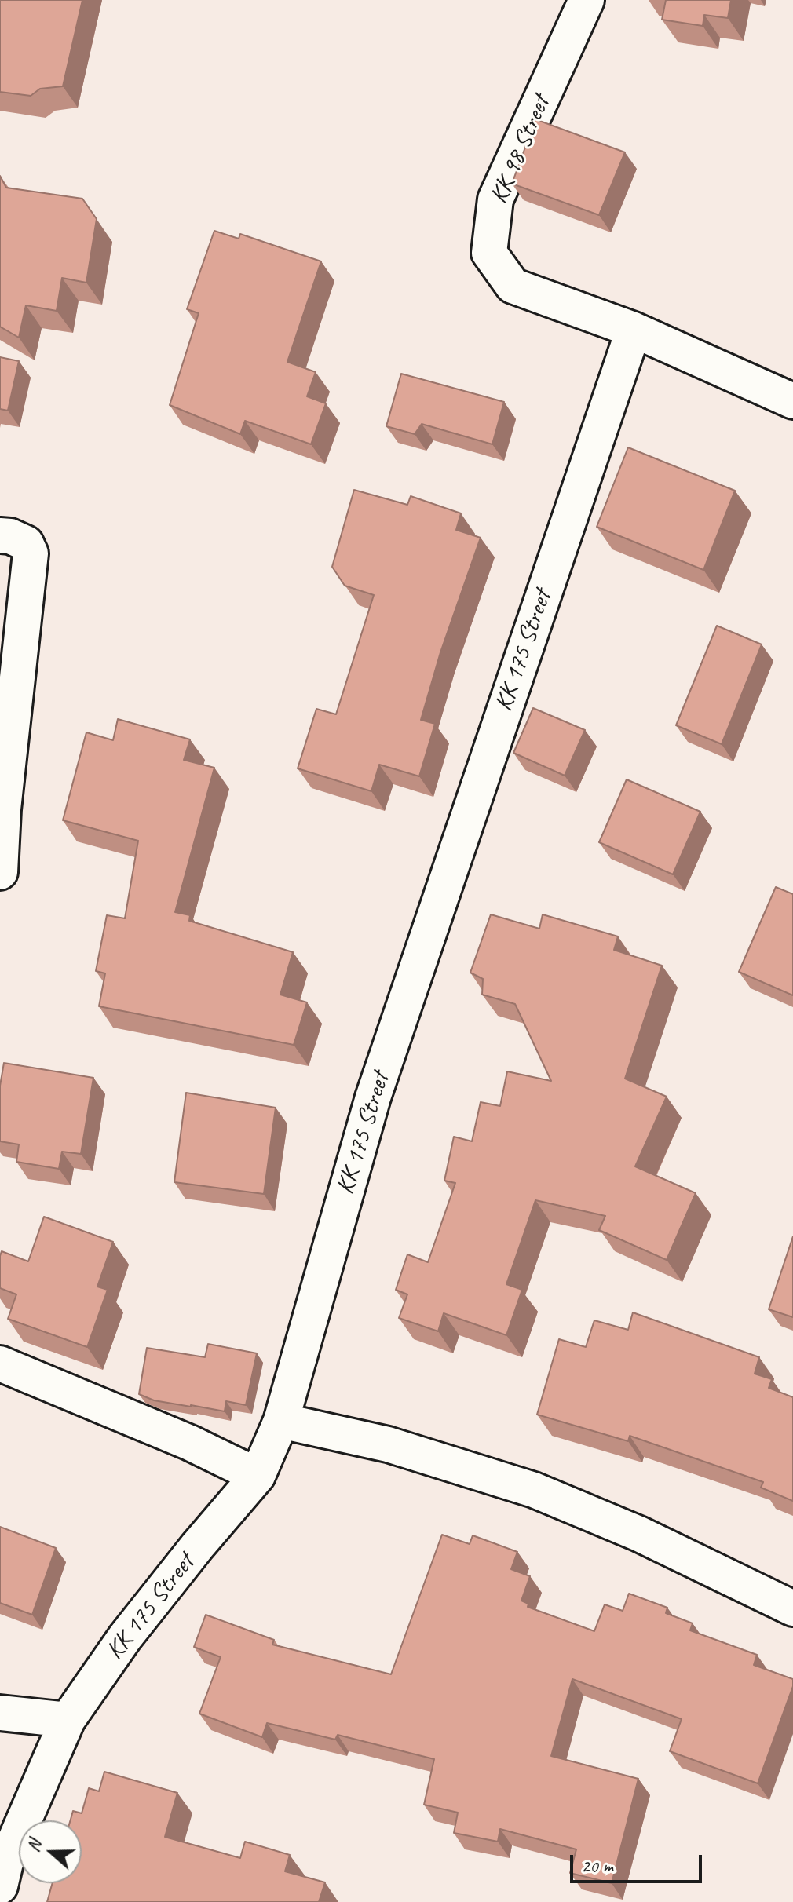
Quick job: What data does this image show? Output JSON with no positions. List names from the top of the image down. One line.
{"streets":{"street":["KK 98 Street","KK 175 Street"]},"crossings":[["KK 98 Street","KK 175 Street"]],"scale_bar":"20 m","north":"left"}
